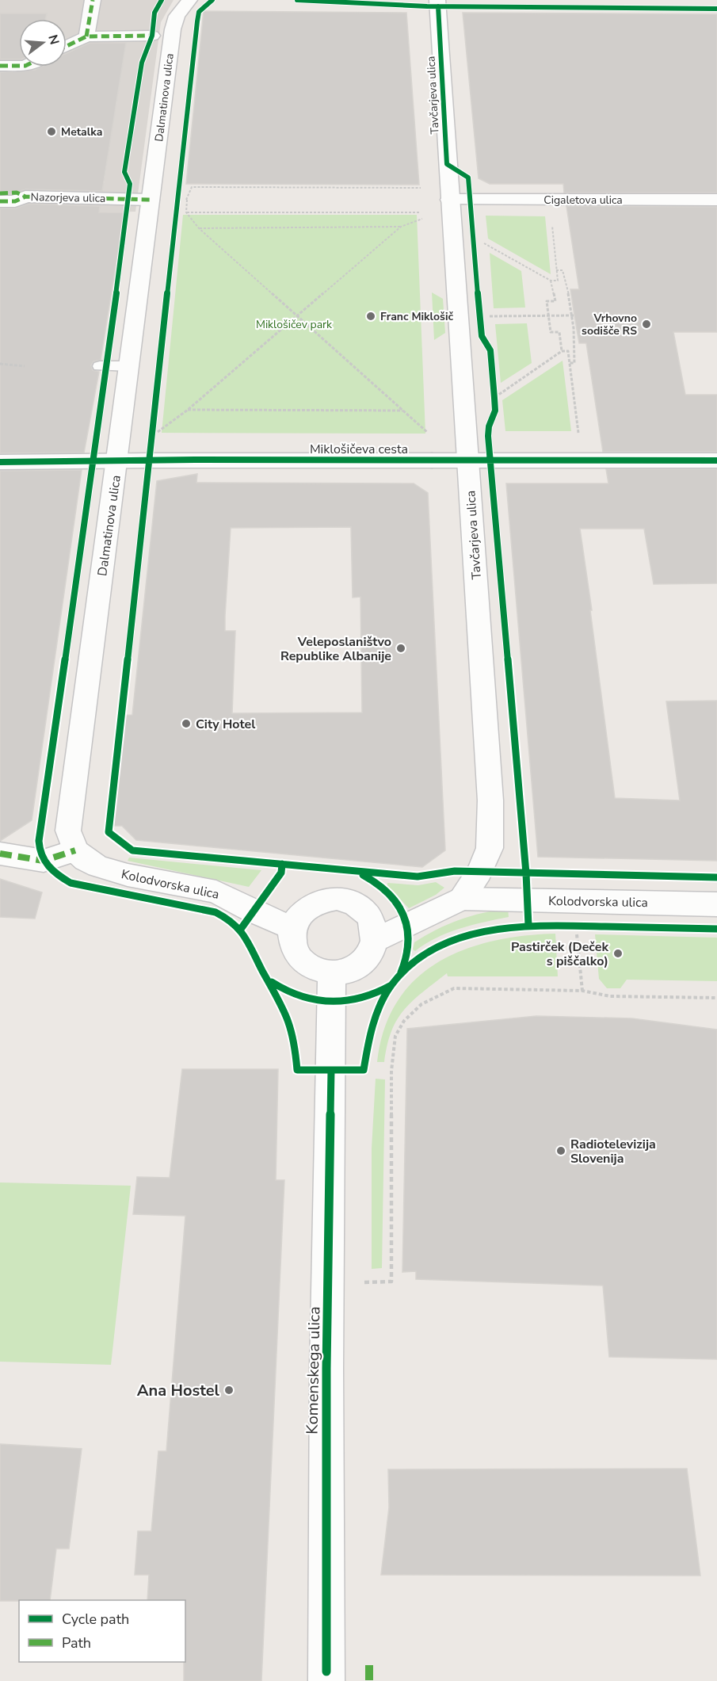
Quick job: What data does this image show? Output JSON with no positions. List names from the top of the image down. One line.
{"streets":{"main road":["Tavčarjeva ulica","Dalmatinova ulica","Nazorjeva ulica","Cigaletova ulica","Miklošičeva cesta","Kolodvorska ulica","Komenskega ulica"]},"crossings":[["Tavčarjeva ulica","Cigaletova ulica"],["Tavčarjeva ulica","Miklošičeva cesta"],["Tavčarjeva ulica","Kolodvorska ulica"],["Dalmatinova ulica","Nazorjeva ulica"],["Dalmatinova ulica","Miklošičeva cesta"],["Dalmatinova ulica","Kolodvorska ulica"],["Kolodvorska ulica","Komenskega ulica"]],"parks":["Miklošičev park"],"places":["Metalka","Franc Miklošič","Vrhovno sodišče RS","Veleposlaništvo Republike Albanije","City Hotel","Pastirček (Deček s piščalko)","Radiotelevizija Slovenija","Ana Hostel"],"legend":["Cycle path","Path"],"north":"right"}
